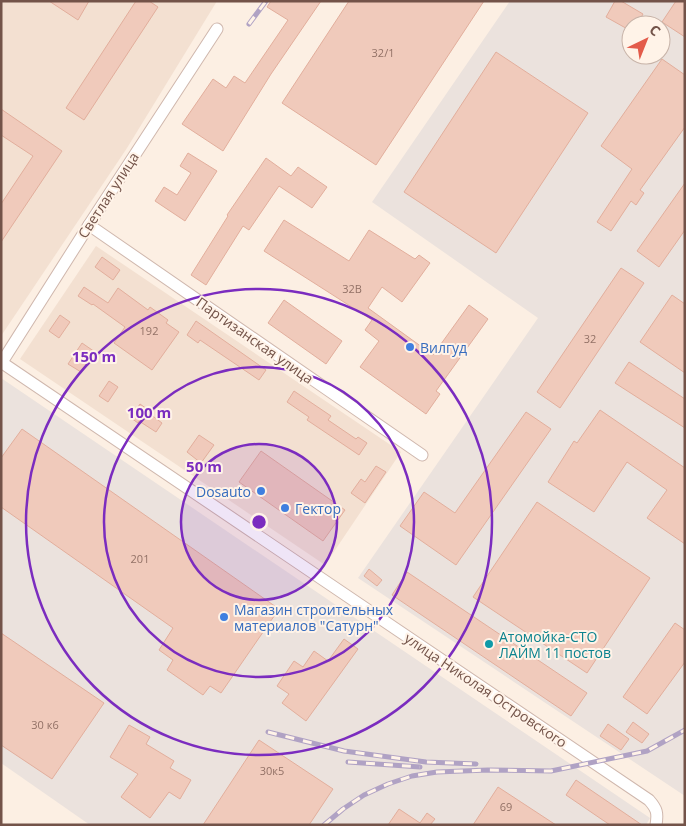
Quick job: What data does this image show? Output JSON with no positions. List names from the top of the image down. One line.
{"streets":{"street":["Светлая улица","Партизанская улица","улица Николая Островского"]},"crossings":[["Светлая улица","Партизанская улица"],["Светлая улица","улица Николая Островского"]],"places":["Вилгуд","Dosauto","Гектор","Магазин строительных материалов \"Сатурн\"","Атомойка-СТО ЛАЙМ 11 постов"],"house_numbers":["32/1","32В","192","32","201","30 к6","30к5","69"],"north":"top right","rings":["150 m","100 m","50 m"]}
